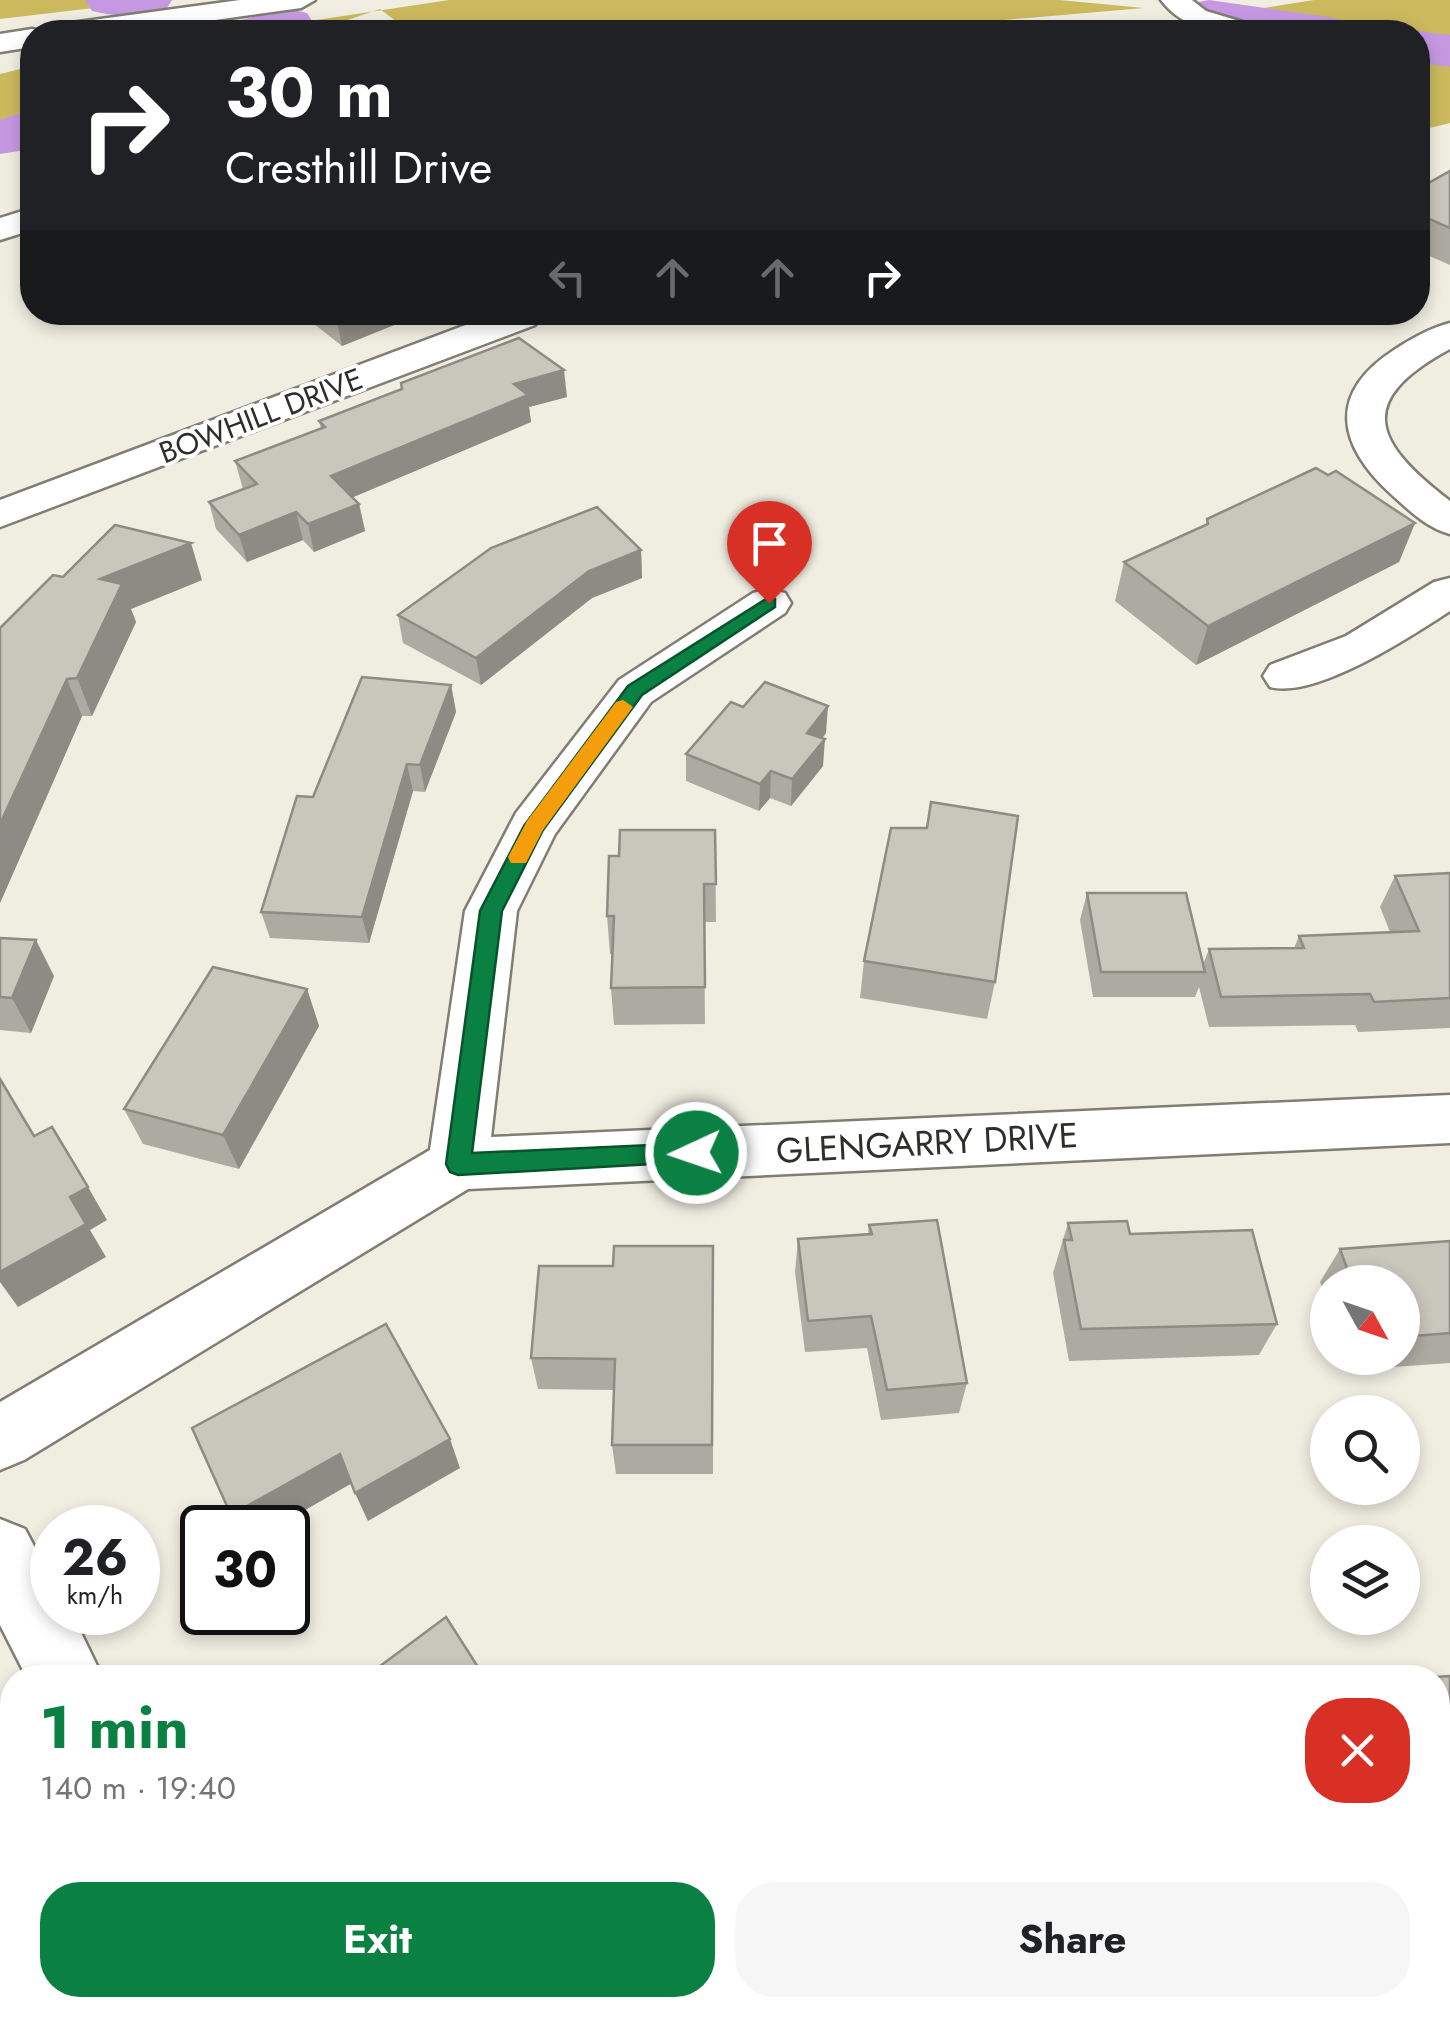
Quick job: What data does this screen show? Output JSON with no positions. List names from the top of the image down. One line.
{"streets":{"street":["BOWHILL DRIVE","GLENGARRY DRIVE"]},"north":"bottom right","page":{"turn":["30 m","Cresthill Drive"],"speed":"26 km/h","limit":"30","heading":["1 min","140 m · 19:40"],"buttons":["Exit","Share"]}}
